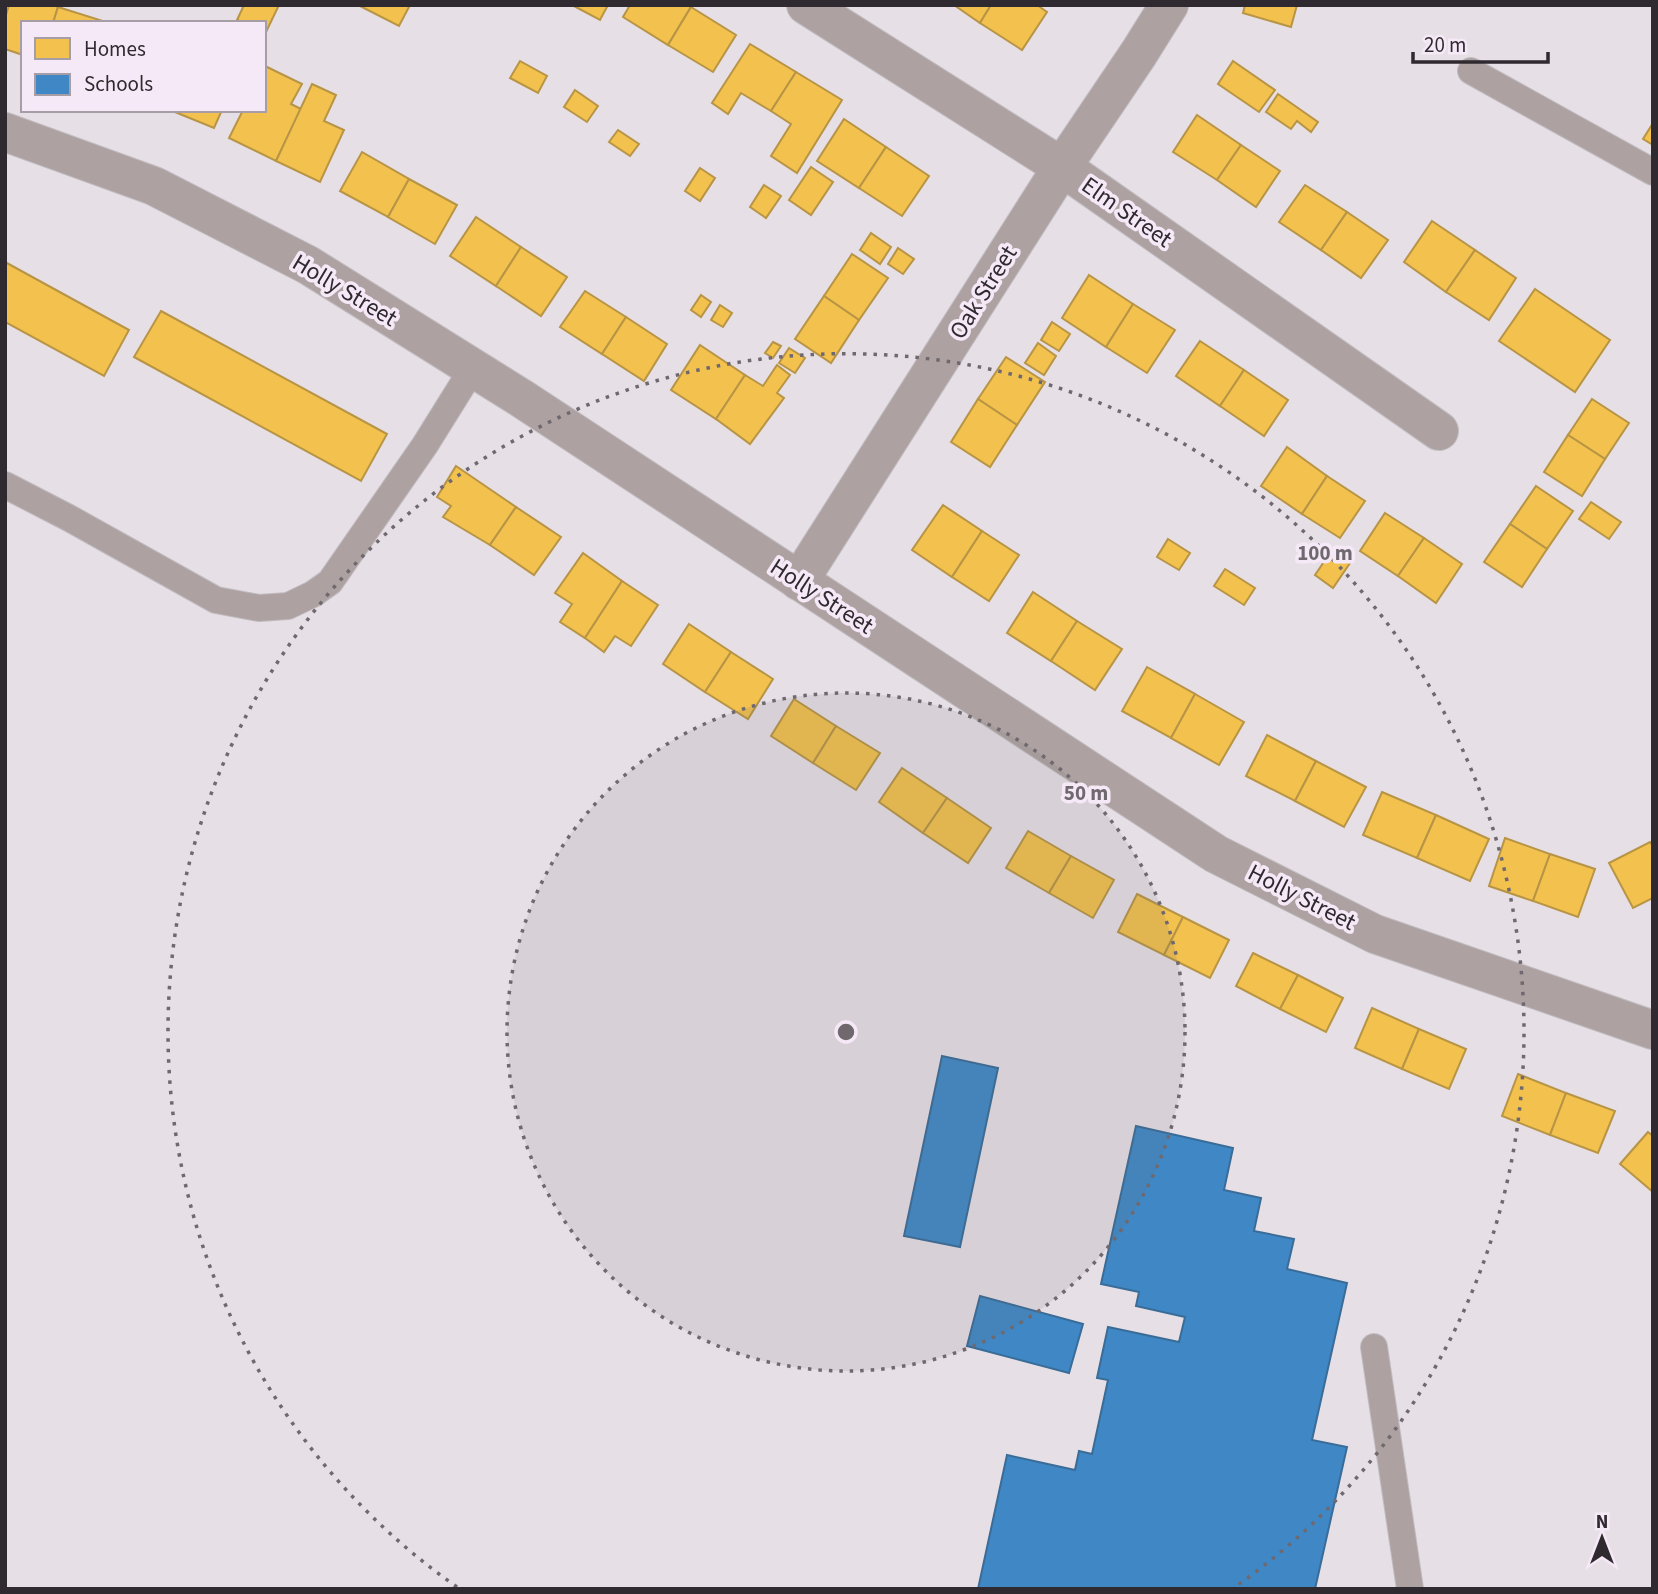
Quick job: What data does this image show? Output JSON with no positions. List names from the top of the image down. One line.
{"streets":{"street":["Elm Street","Holly Street","Oak Street"]},"crossings":[["Elm Street","Oak Street"],["Holly Street","Oak Street"]],"legend":["Homes","Schools"],"scale_bar":"20 m","north":"top","rings":["100 m","50 m"]}
